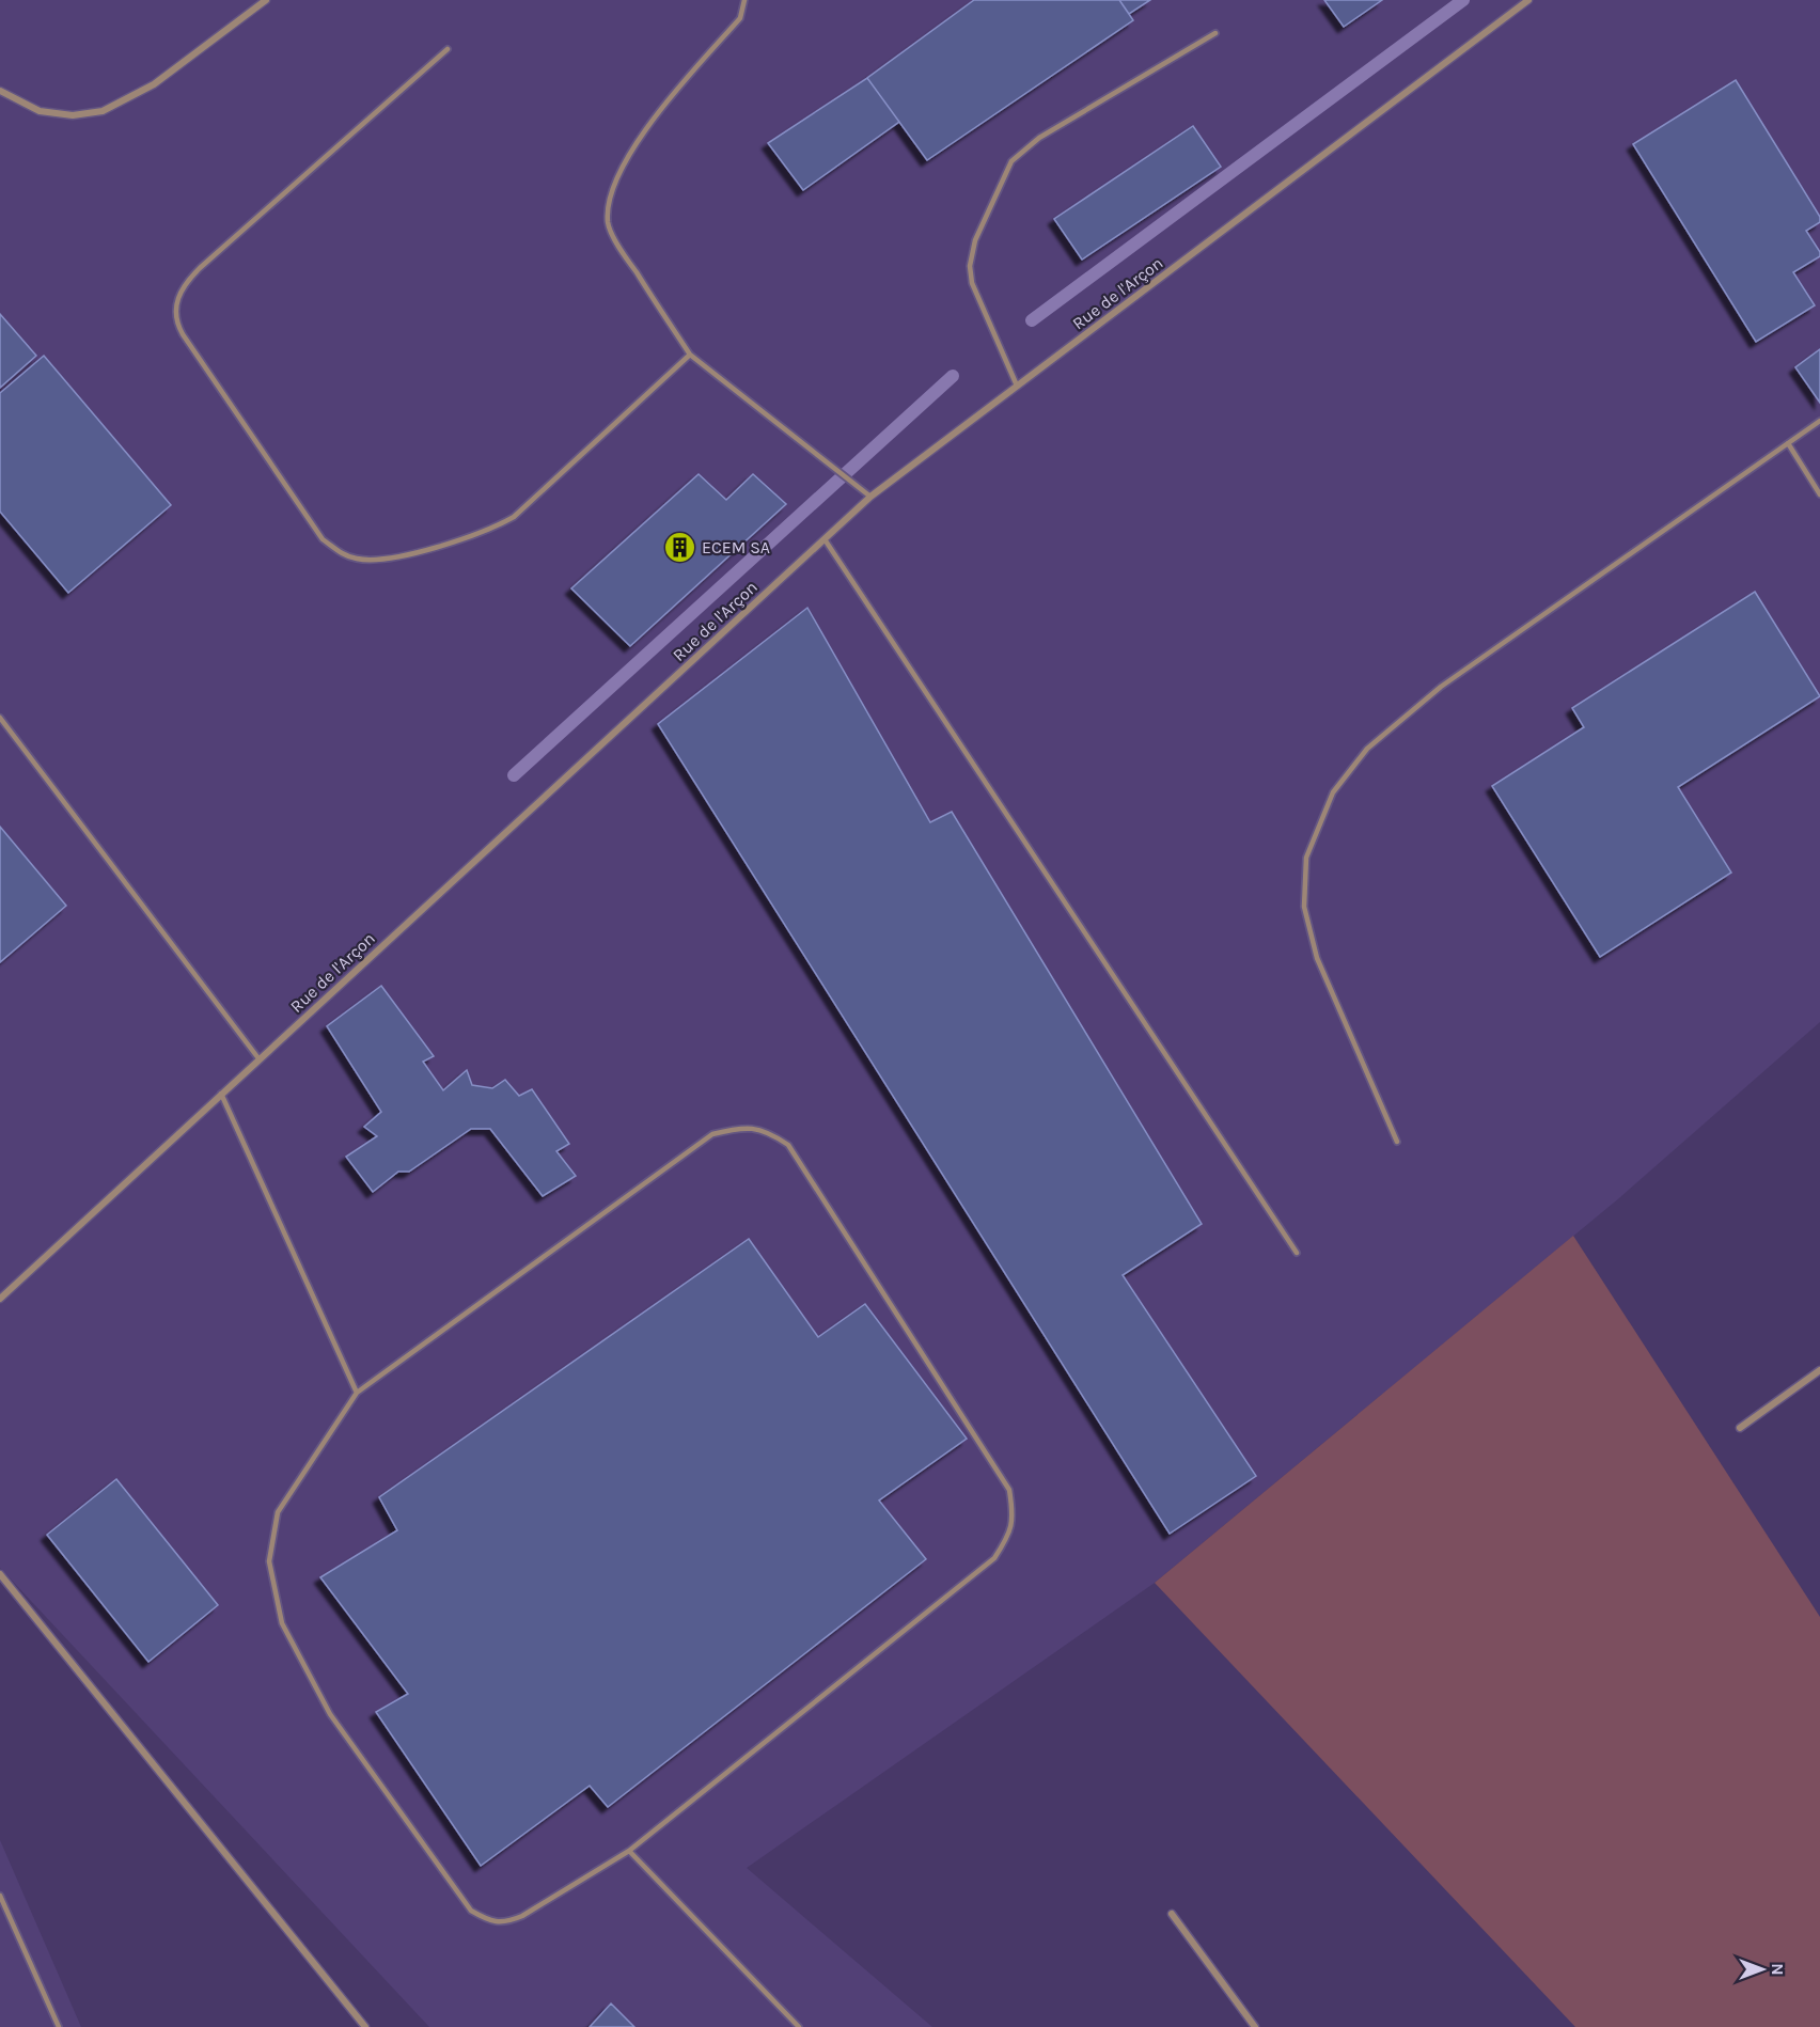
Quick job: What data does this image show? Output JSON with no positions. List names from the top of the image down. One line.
{"streets":{"street":["Rue de l'Arçon"]},"places":{"building":["ECEM SA"]},"north":"right"}
